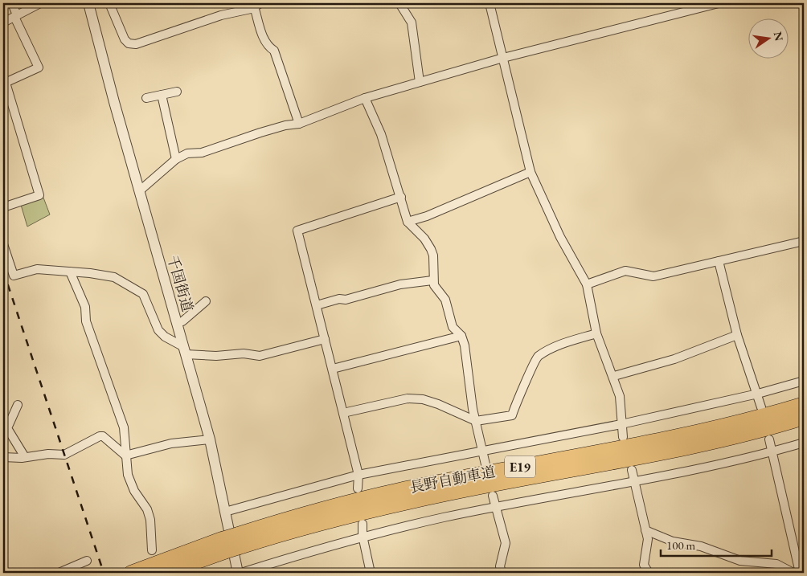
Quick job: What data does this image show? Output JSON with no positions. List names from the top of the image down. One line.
{"streets":{"highway":["E19","長野自動車道"],"street":["千国街道"]},"scale_bar":"100 m","north":"right"}
